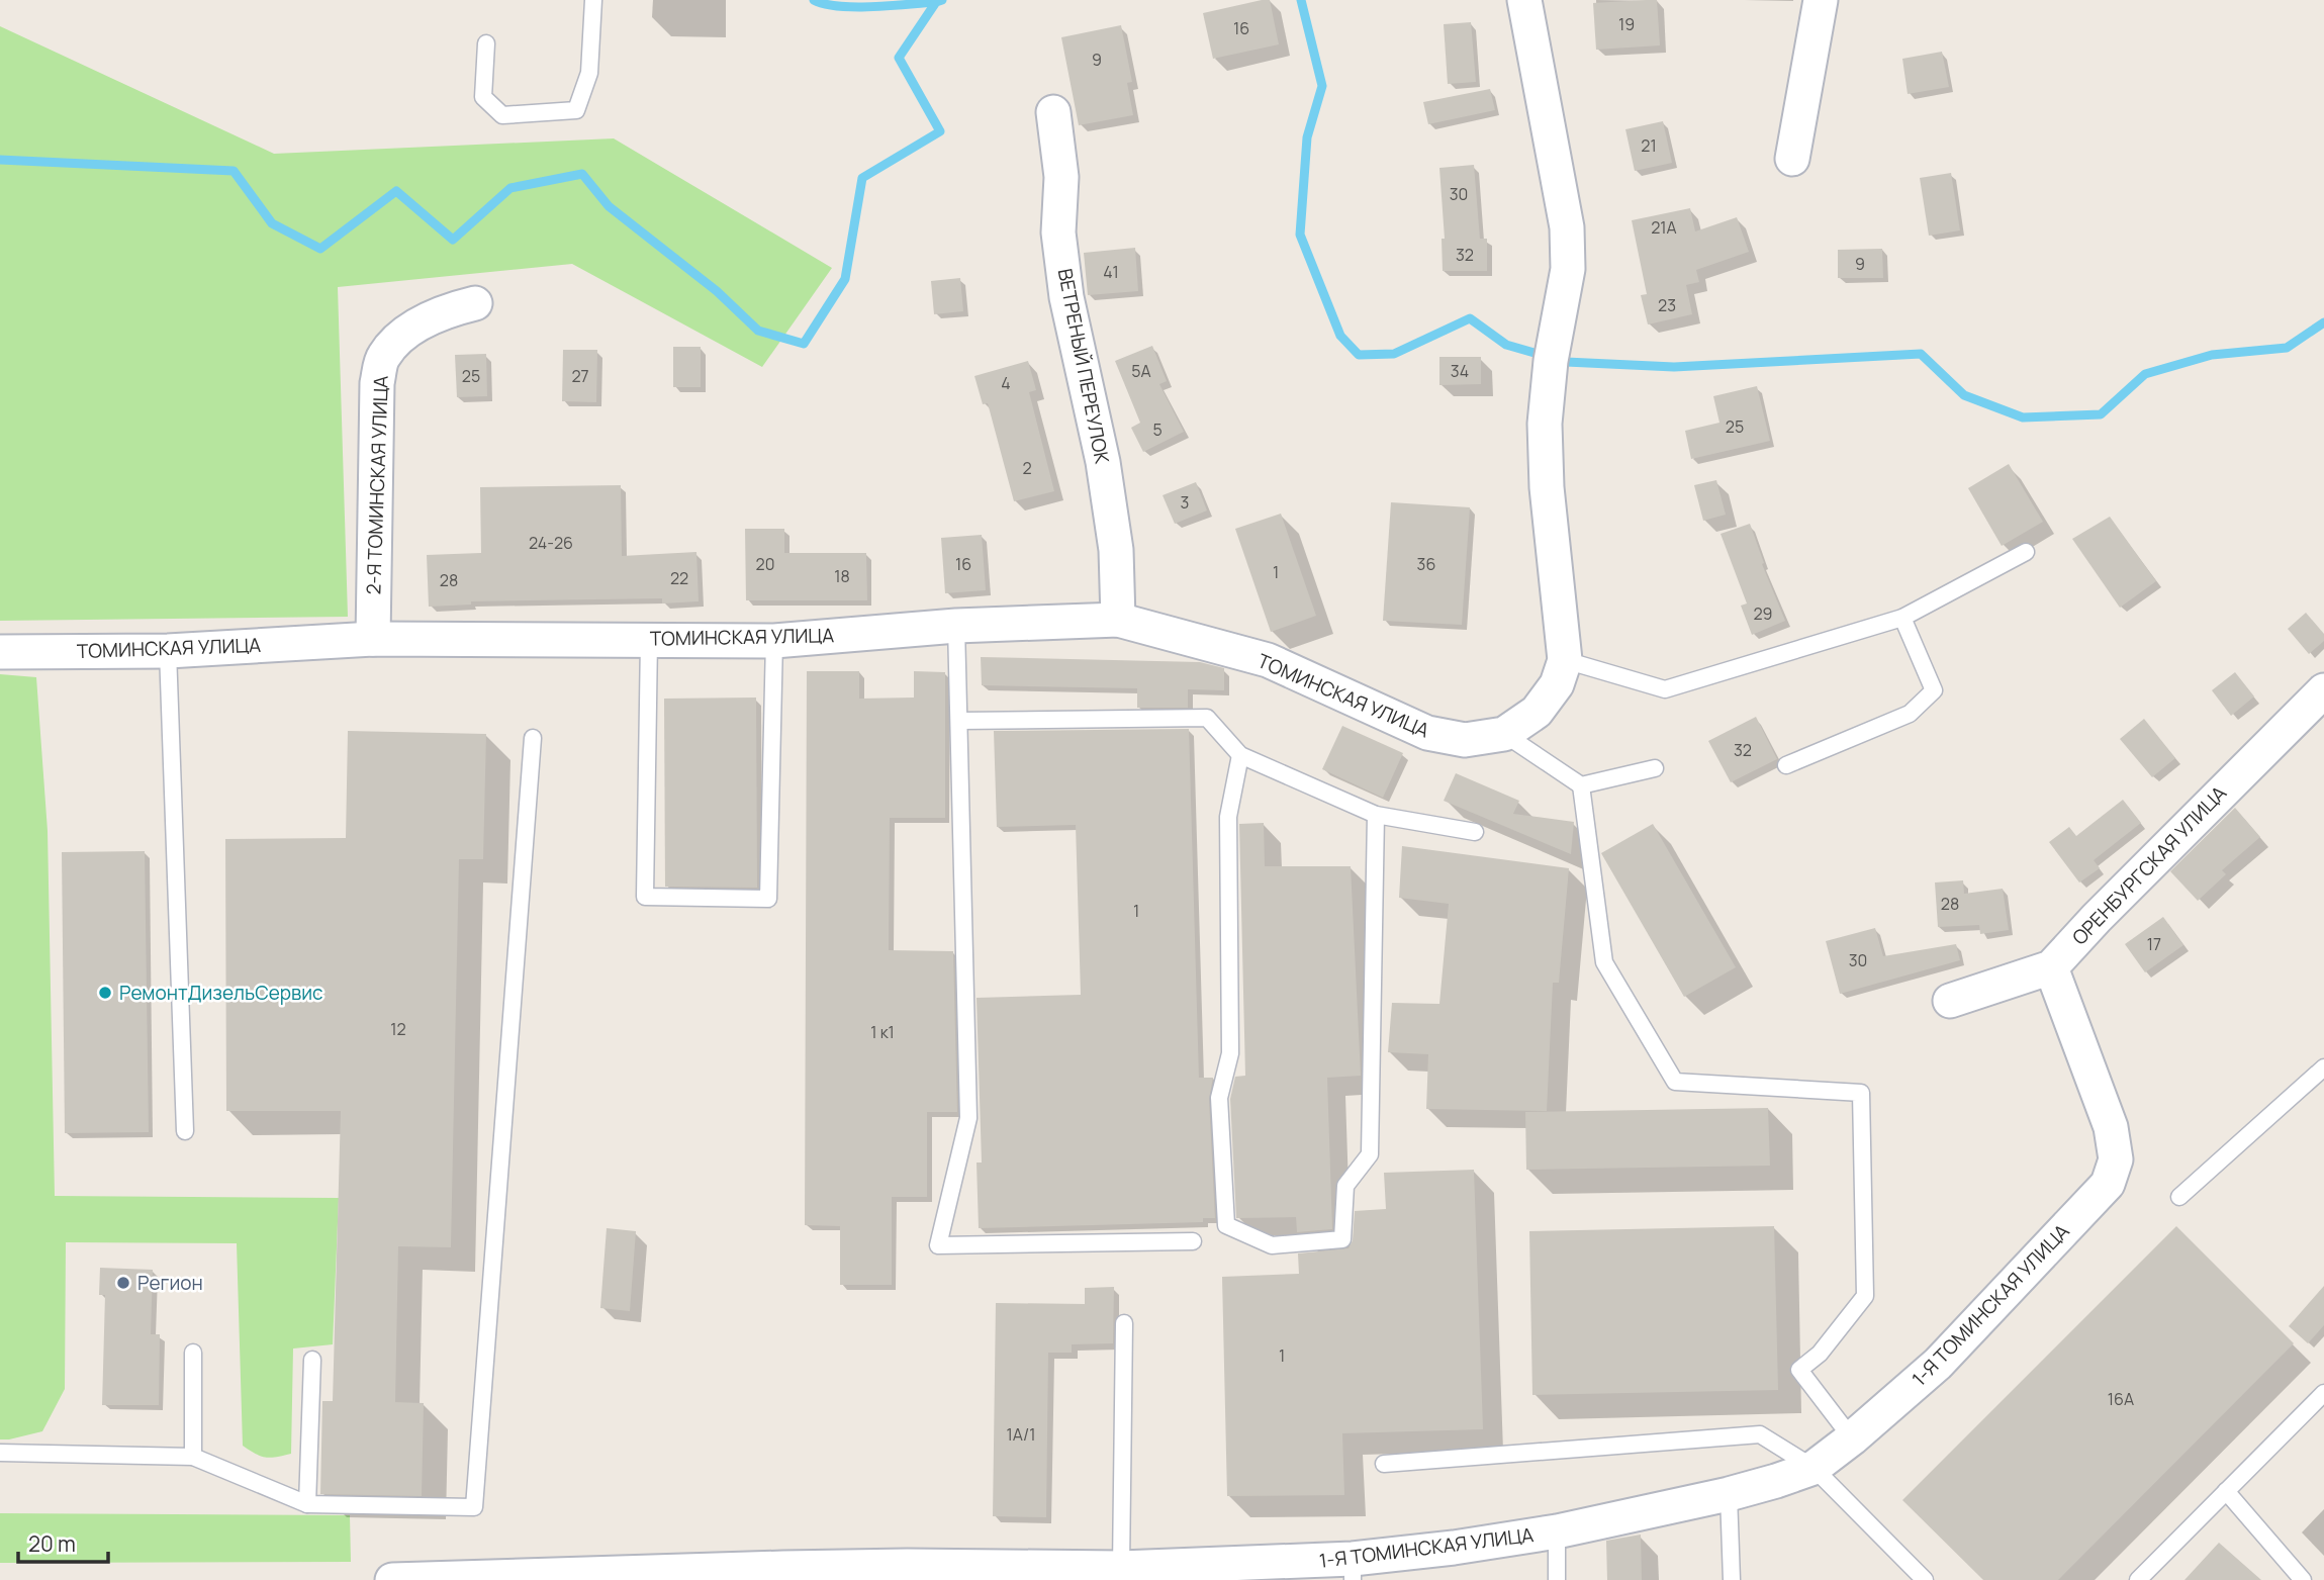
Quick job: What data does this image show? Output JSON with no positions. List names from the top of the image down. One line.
{"streets":{"street":["ВЕТРЕНЫЙ ПЕРЕУЛОК","2-Я ТОМИНСКАЯ УЛИЦА","ТОМИНСКАЯ УЛИЦА","ОРЕНБУРГСКАЯ УЛИЦА","1-Я ТОМИНСКАЯ УЛИЦА"]},"crossings":[["ВЕТРЕНЫЙ ПЕРЕУЛОК","ТОМИНСКАЯ УЛИЦА"],["2-Я ТОМИНСКАЯ УЛИЦА","ТОМИНСКАЯ УЛИЦА"],["ОРЕНБУРГСКАЯ УЛИЦА","1-Я ТОМИНСКАЯ УЛИЦА"]],"places":["РемонтДизельСервис","Регион"],"house_numbers":["19","16","9","21","30","21А","32","9","41","23","5А","34","25","27","4","25","5","2","3","24-26","20","16","36","1","18","22","28","29","32","28","1","17","30","12","1 к1","1","16А","1А/1"],"scale_bar":"20 m"}
